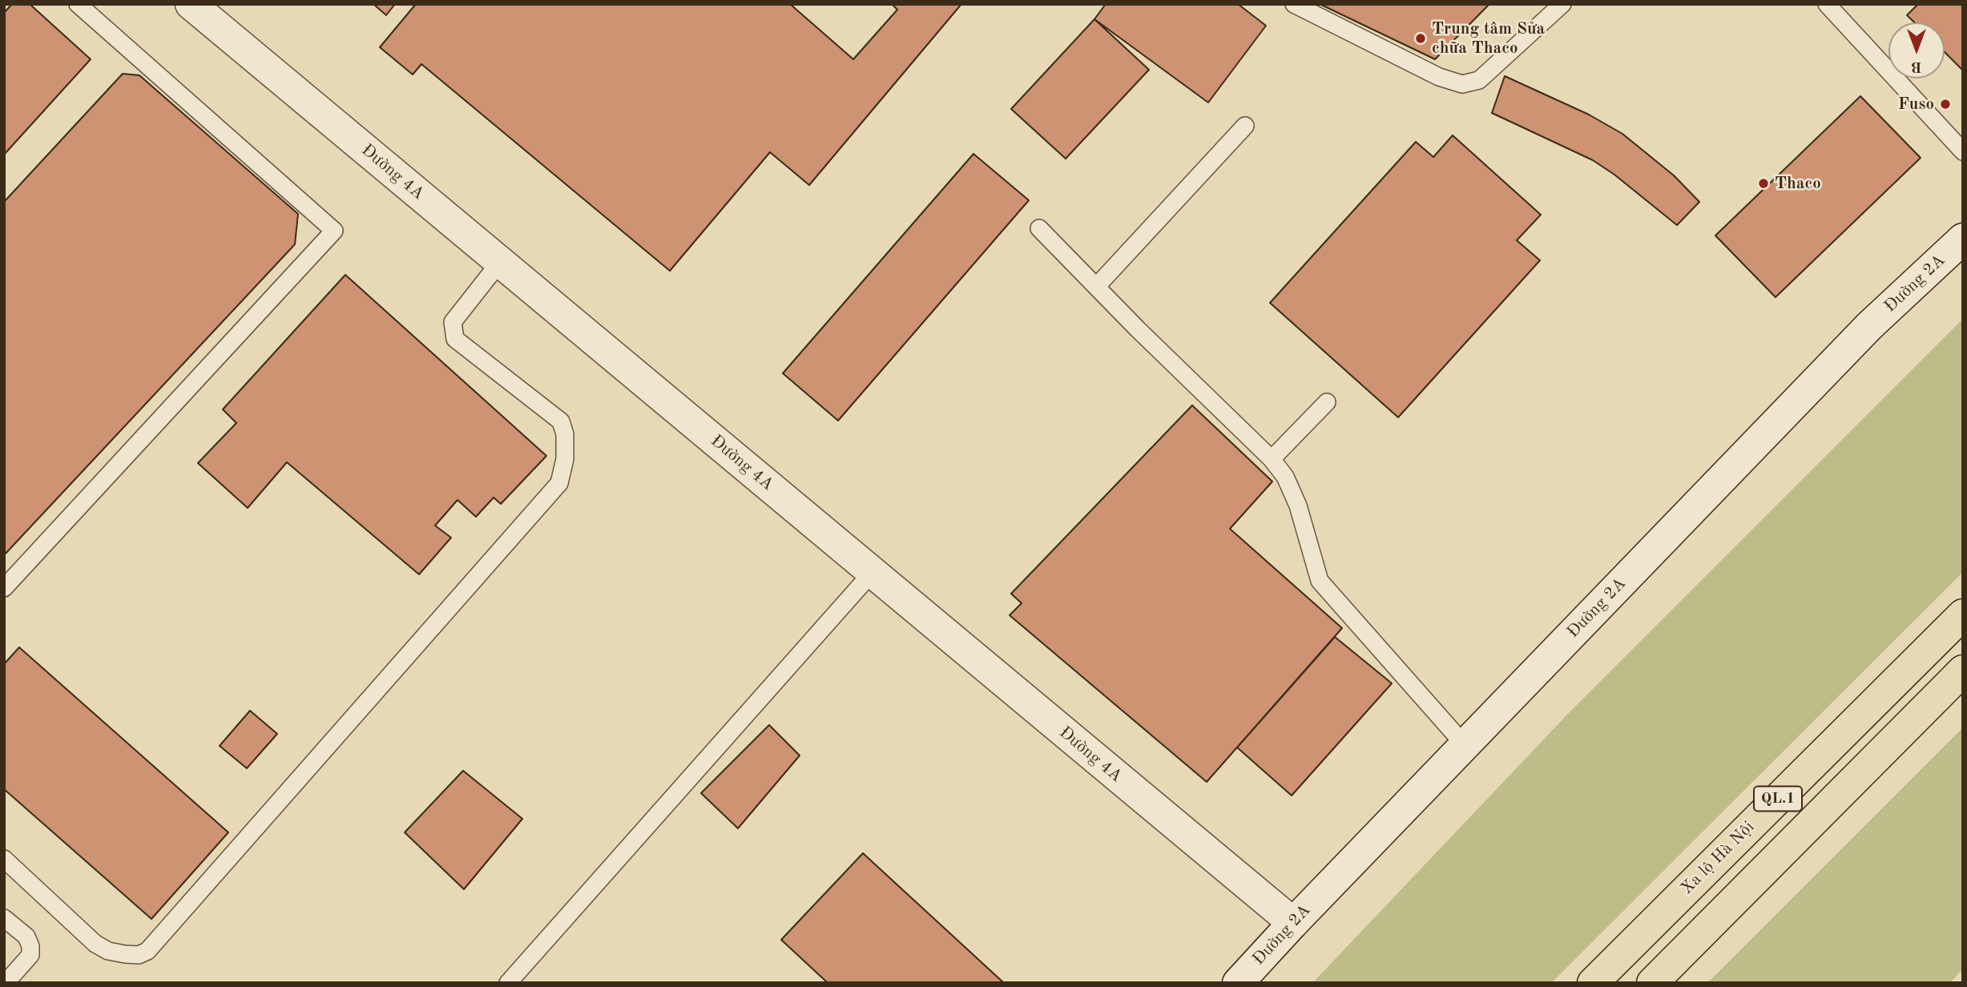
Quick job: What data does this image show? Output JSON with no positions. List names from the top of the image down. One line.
{"streets":{"highway":["QL.1","Xa lộ Hà Nội"],"street":["Đường 4A","Đường 2A"]},"crossings":[["Đường 4A","Đường 2A"]],"places":["Trung tâm Sửa chữa Thaco","Fuso","Thaco"],"north":"bottom"}
